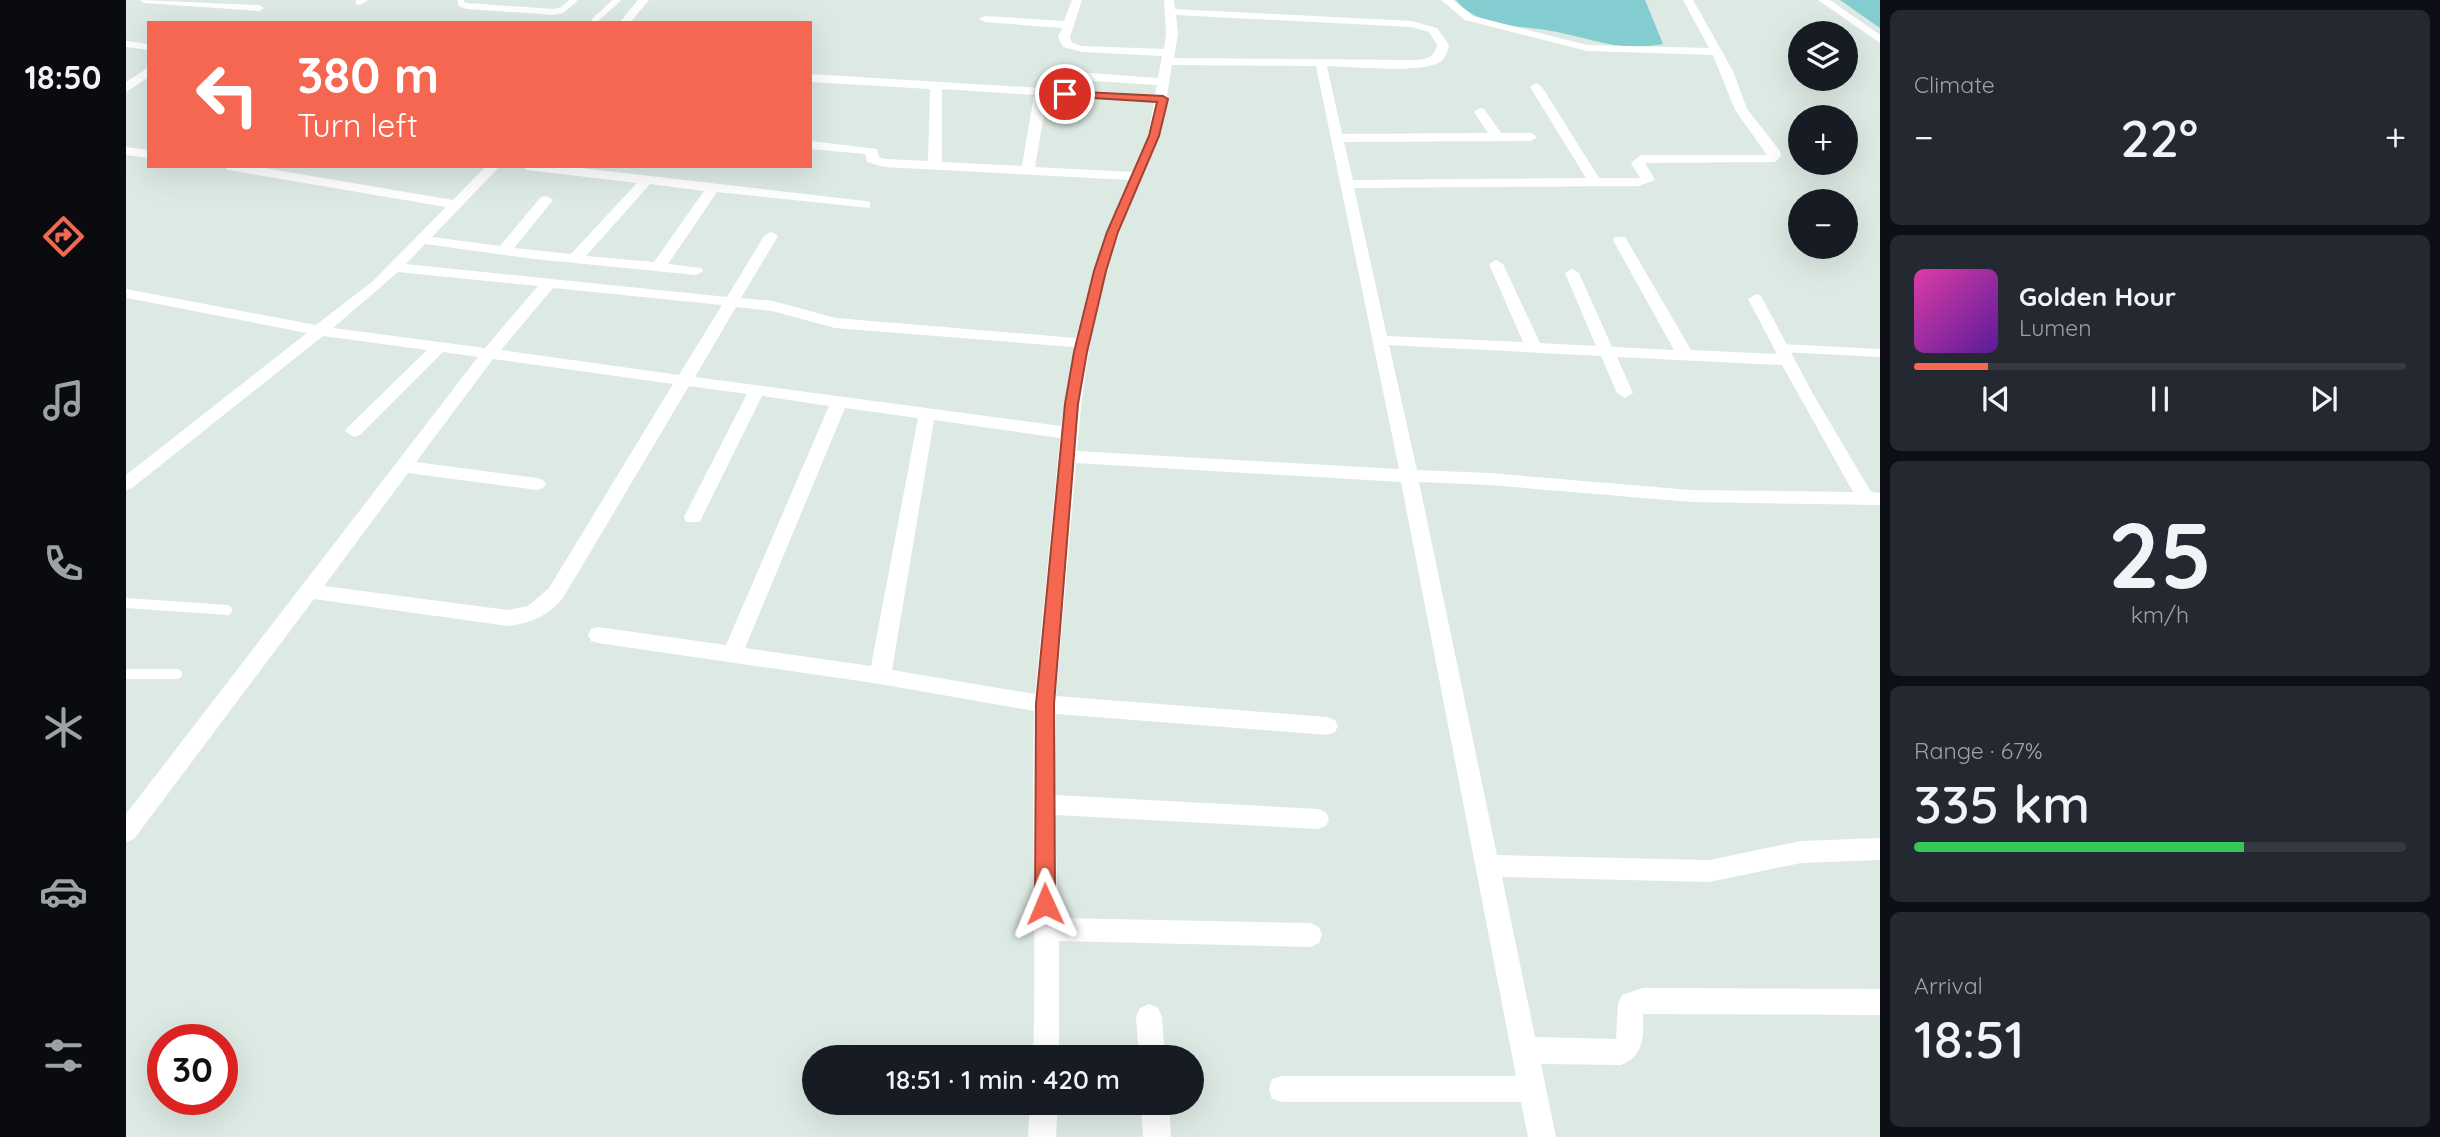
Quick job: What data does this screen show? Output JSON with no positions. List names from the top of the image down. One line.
{"page":{"tabs":"18:50","tile":["Climate",["25","km/h"],["Range · 67%","335 km"],["Arrival","18:51"]],"map_buttons":["+","−"],"turn":["380 m","Turn left"],"heat":["−","22°","+"],"song":["Golden Hour","Lumen"],"limit":"30","trip":"18:51 · 1 min · 420 m"}}
